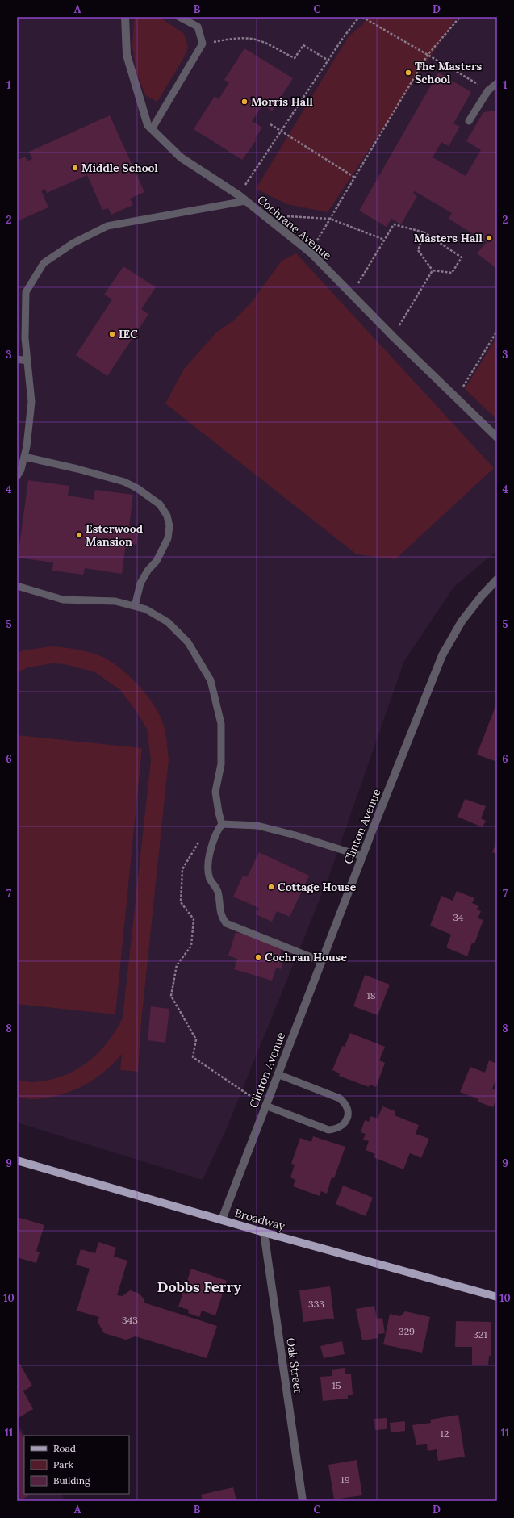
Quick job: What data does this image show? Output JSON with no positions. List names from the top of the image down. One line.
{"streets":{"main road":["Broadway"],"street":["Cochrane Avenue","Clinton Avenue","Oak Street"]},"crossings":[["Clinton Avenue","Broadway"],["Broadway","Oak Street"]],"districts":["Dobbs Ferry"],"places":["The Masters School","Morris Hall","Middle School","Masters Hall","IEC","Esterwood Mansion","Cottage House","Cochran House"],"house_numbers":["34","18","333","343","329","321","15","12","19"],"legend":["Road","Park","Building"],"grid":{"columns":["A","B","C","D"],"rows":["1","2","3","4","5","6","7","8","9","10","11"]}}
